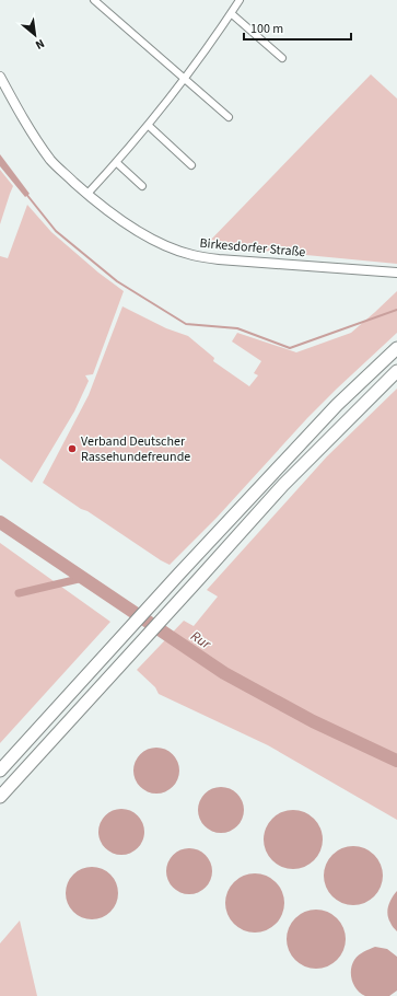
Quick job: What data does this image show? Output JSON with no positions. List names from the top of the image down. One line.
{"streets":{"main road":["Birkesdorfer Straße"]},"water":["Rur"],"places":["Verband Deutscher Rassehundefreunde"],"scale_bar":"100 m","north":"bottom right"}
